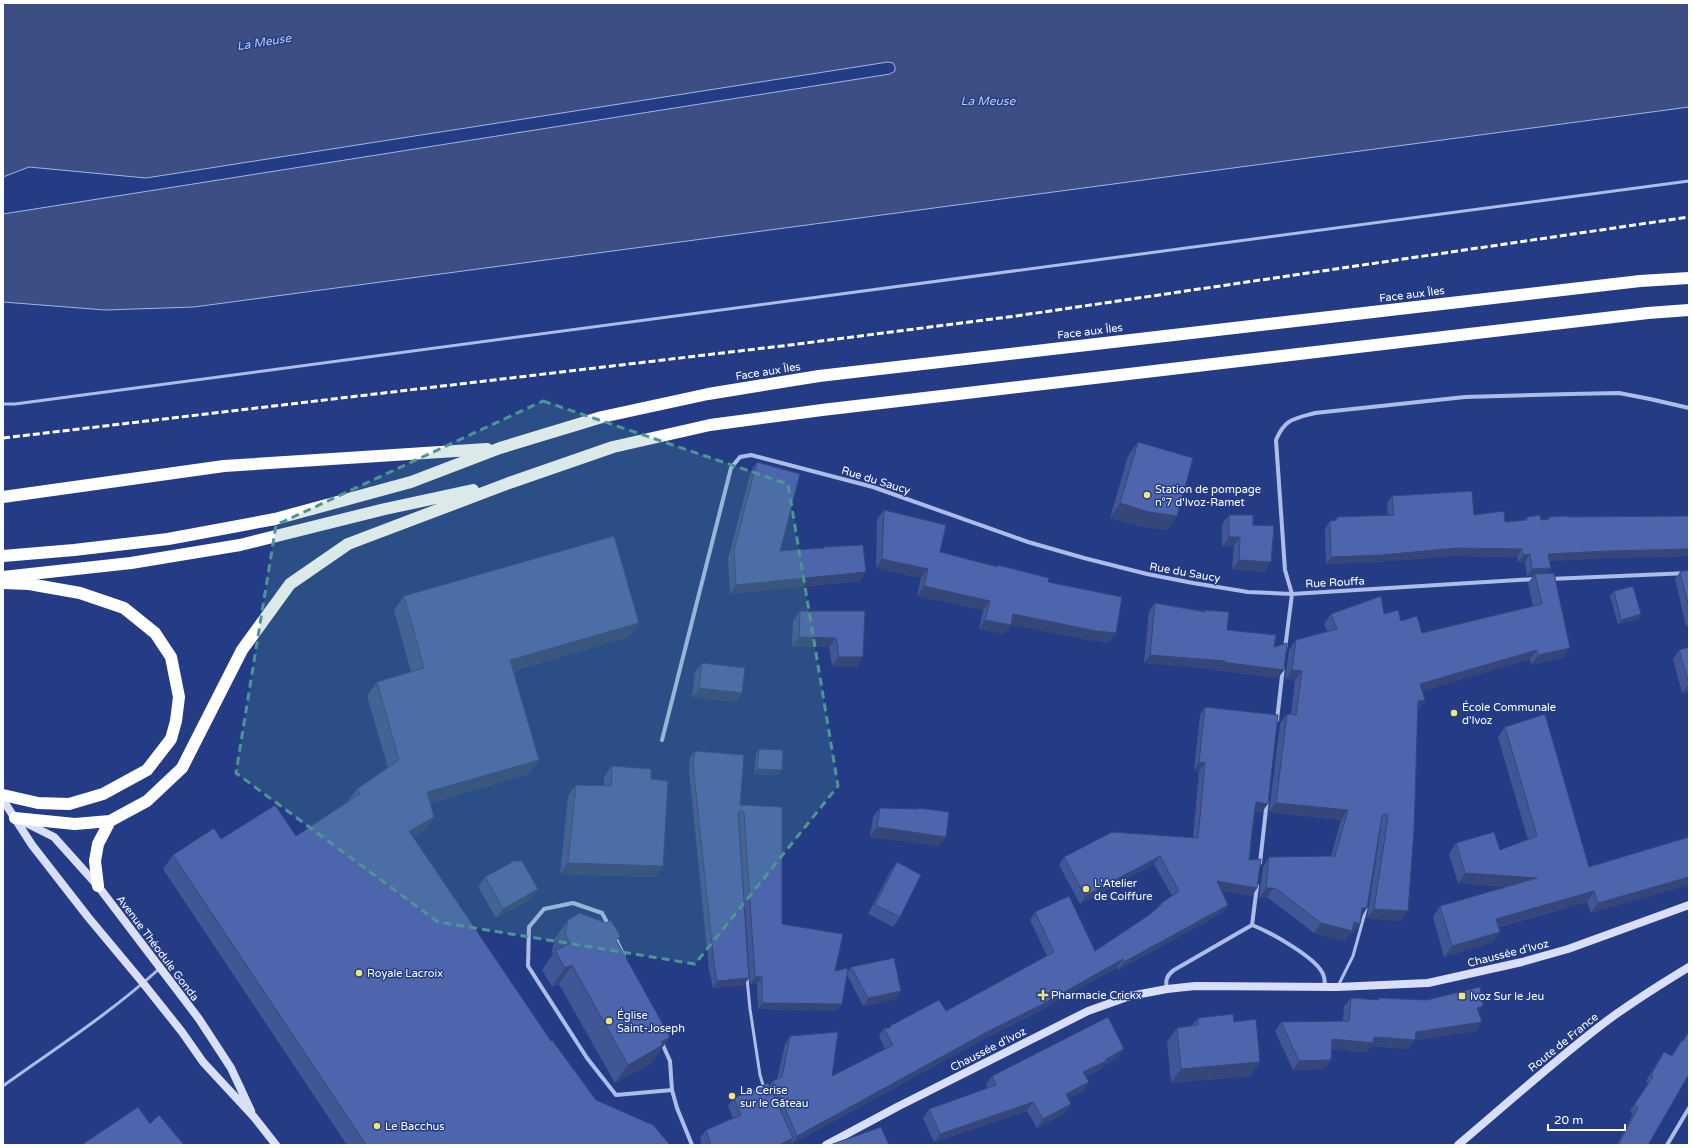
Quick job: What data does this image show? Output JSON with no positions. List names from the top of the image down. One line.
{"streets":{"highway":["Face aux Îles"],"main road":["Avenue Théodule Gonda","Chaussée d'Ivoz","Route de France"],"street":["Rue du Saucy","Rue Rouffa"]},"crossings":[["Rue du Saucy","Rue Rouffa"]],"water":["La Meuse"],"places":{"other":["Station de pompage n°7 d'Ivoz-Ramet","École Communale d'Ivoz","L'Atelier de Coiffure","Royale Lacroix","Église Saint-Joseph","La Cerise sur le Gâteau","Le Bacchus"],"health":["Pharmacie Crickx"],"transit":["Ivoz Sur le Jeu"]},"scale_bar":"20 m"}
